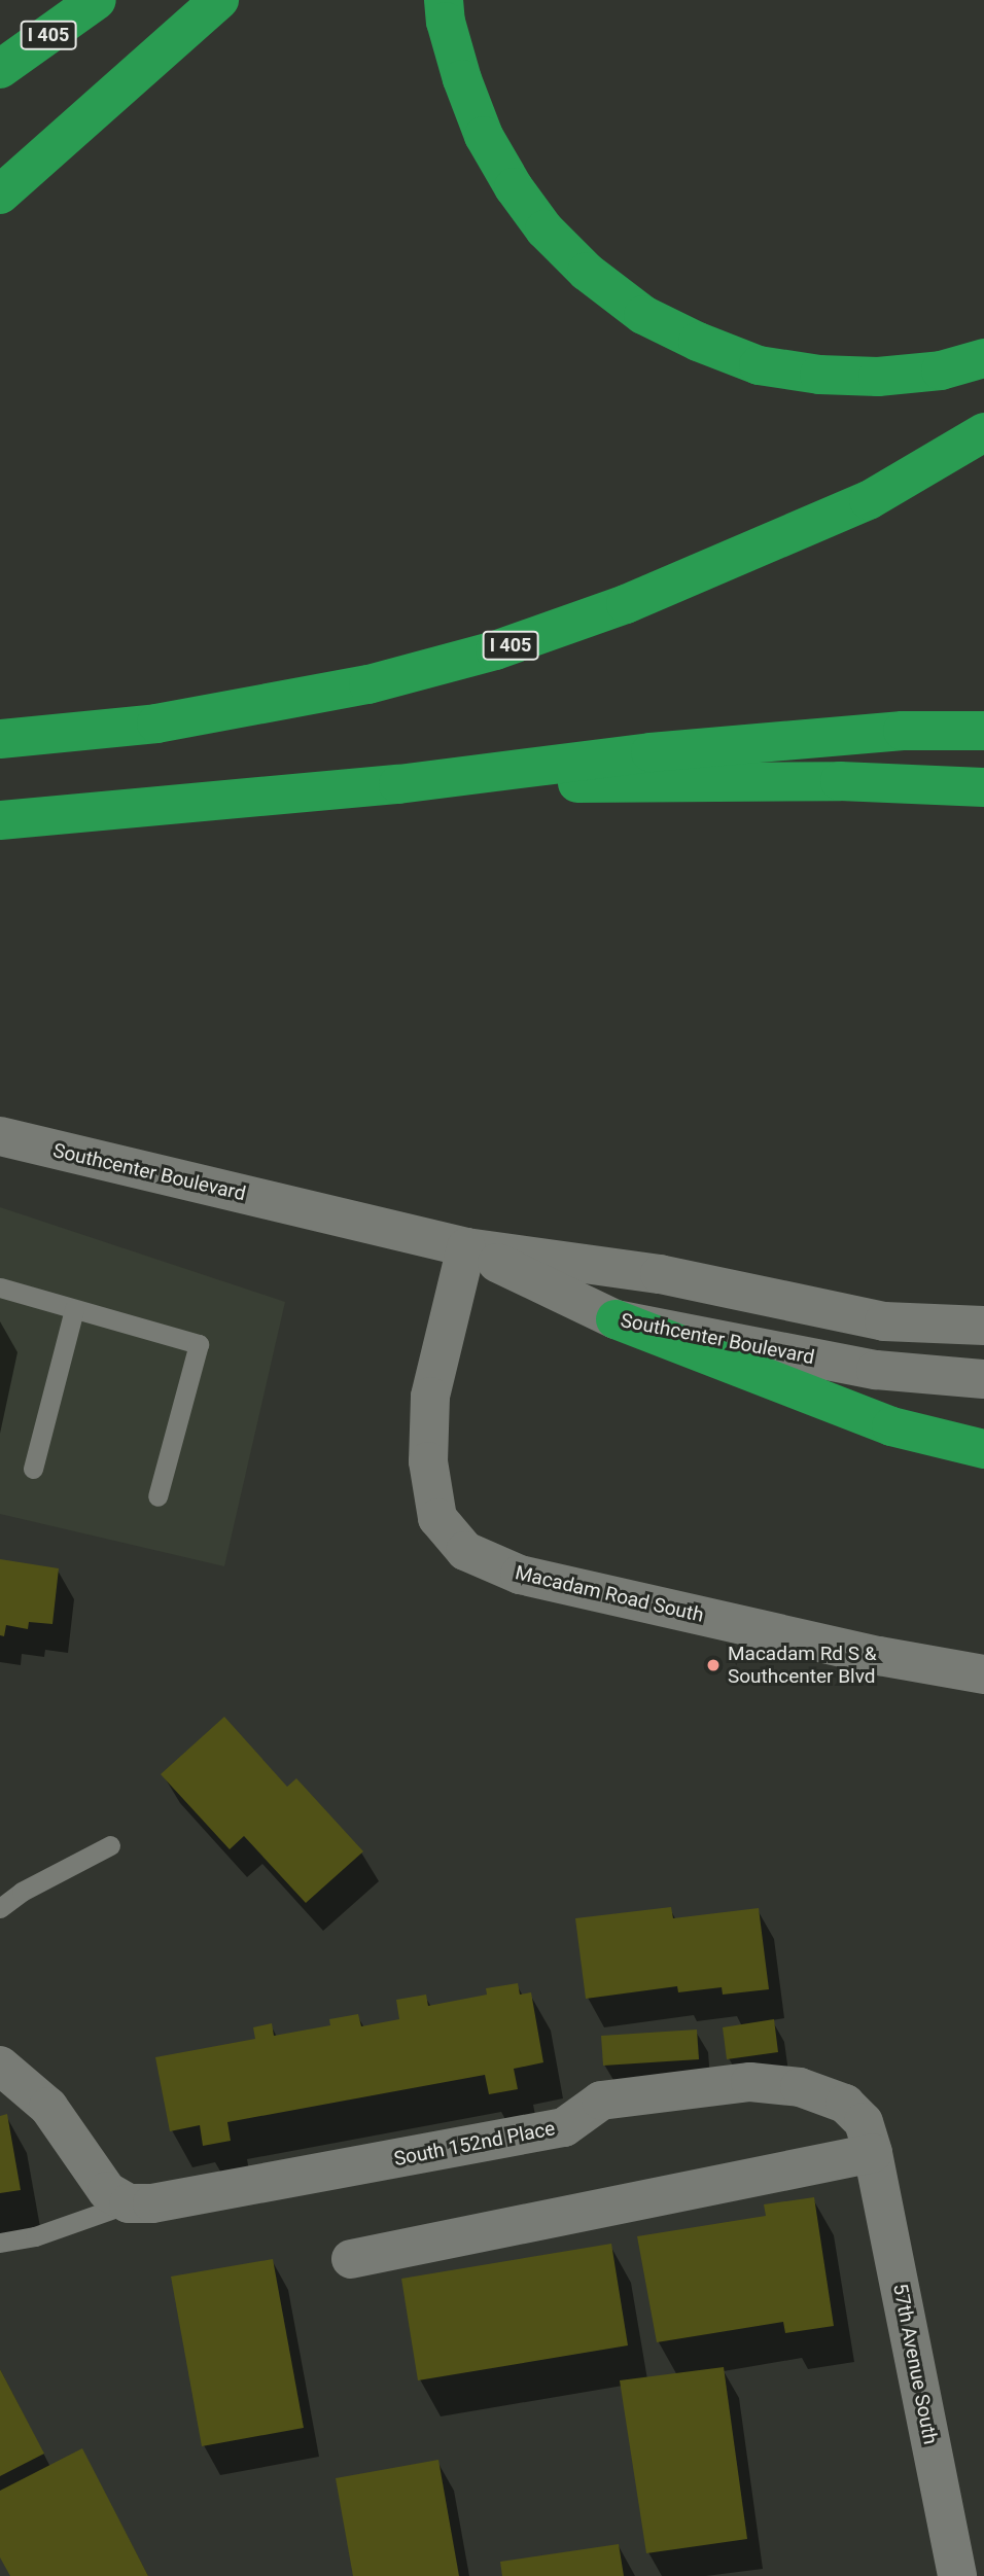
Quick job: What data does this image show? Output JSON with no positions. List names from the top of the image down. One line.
{"streets":{"highway":["I 405"],"street":["Southcenter Boulevard","Macadam Road South","South 152nd Place","57th Avenue South"]},"crossings":[["Southcenter Boulevard","Macadam Road South"],["South 152nd Place","57th Avenue South"]],"places":["Macadam Rd S & Southcenter Blvd"]}
